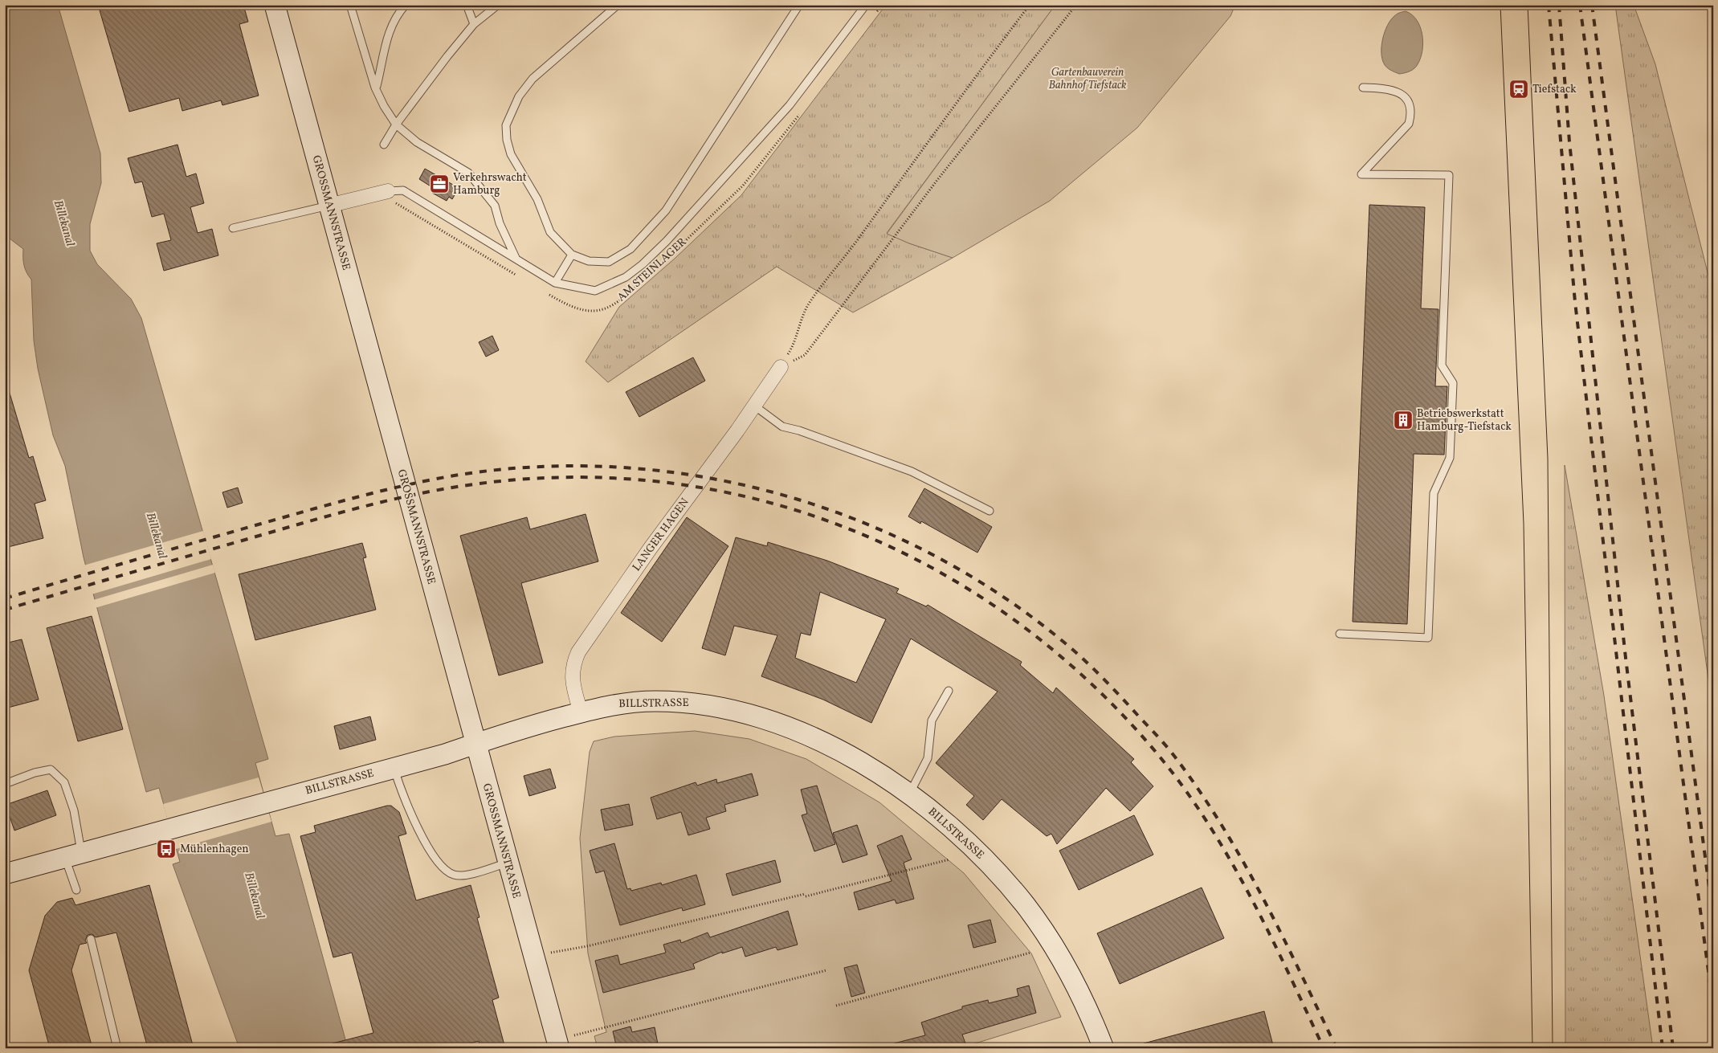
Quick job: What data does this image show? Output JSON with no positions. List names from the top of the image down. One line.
{"streets":{"street":["GROSSMANNSTRASSE","LANGER HAGEN","BILLSTRASSE"],"path":["AM STEINLAGER"]},"crossings":[["GROSSMANNSTRASSE","BILLSTRASSE"],["LANGER HAGEN","BILLSTRASSE"]],"water":["Billekanal"],"parks":["Gartenbauverein Bahnhof Tiefstack"],"places":{"station":["Tiefstack"],"office":["Verkehrswacht Hamburg"],"building":["Betriebswerkstatt Hamburg-Tiefstack"],"bus stop":["Mühlenhagen"]}}
